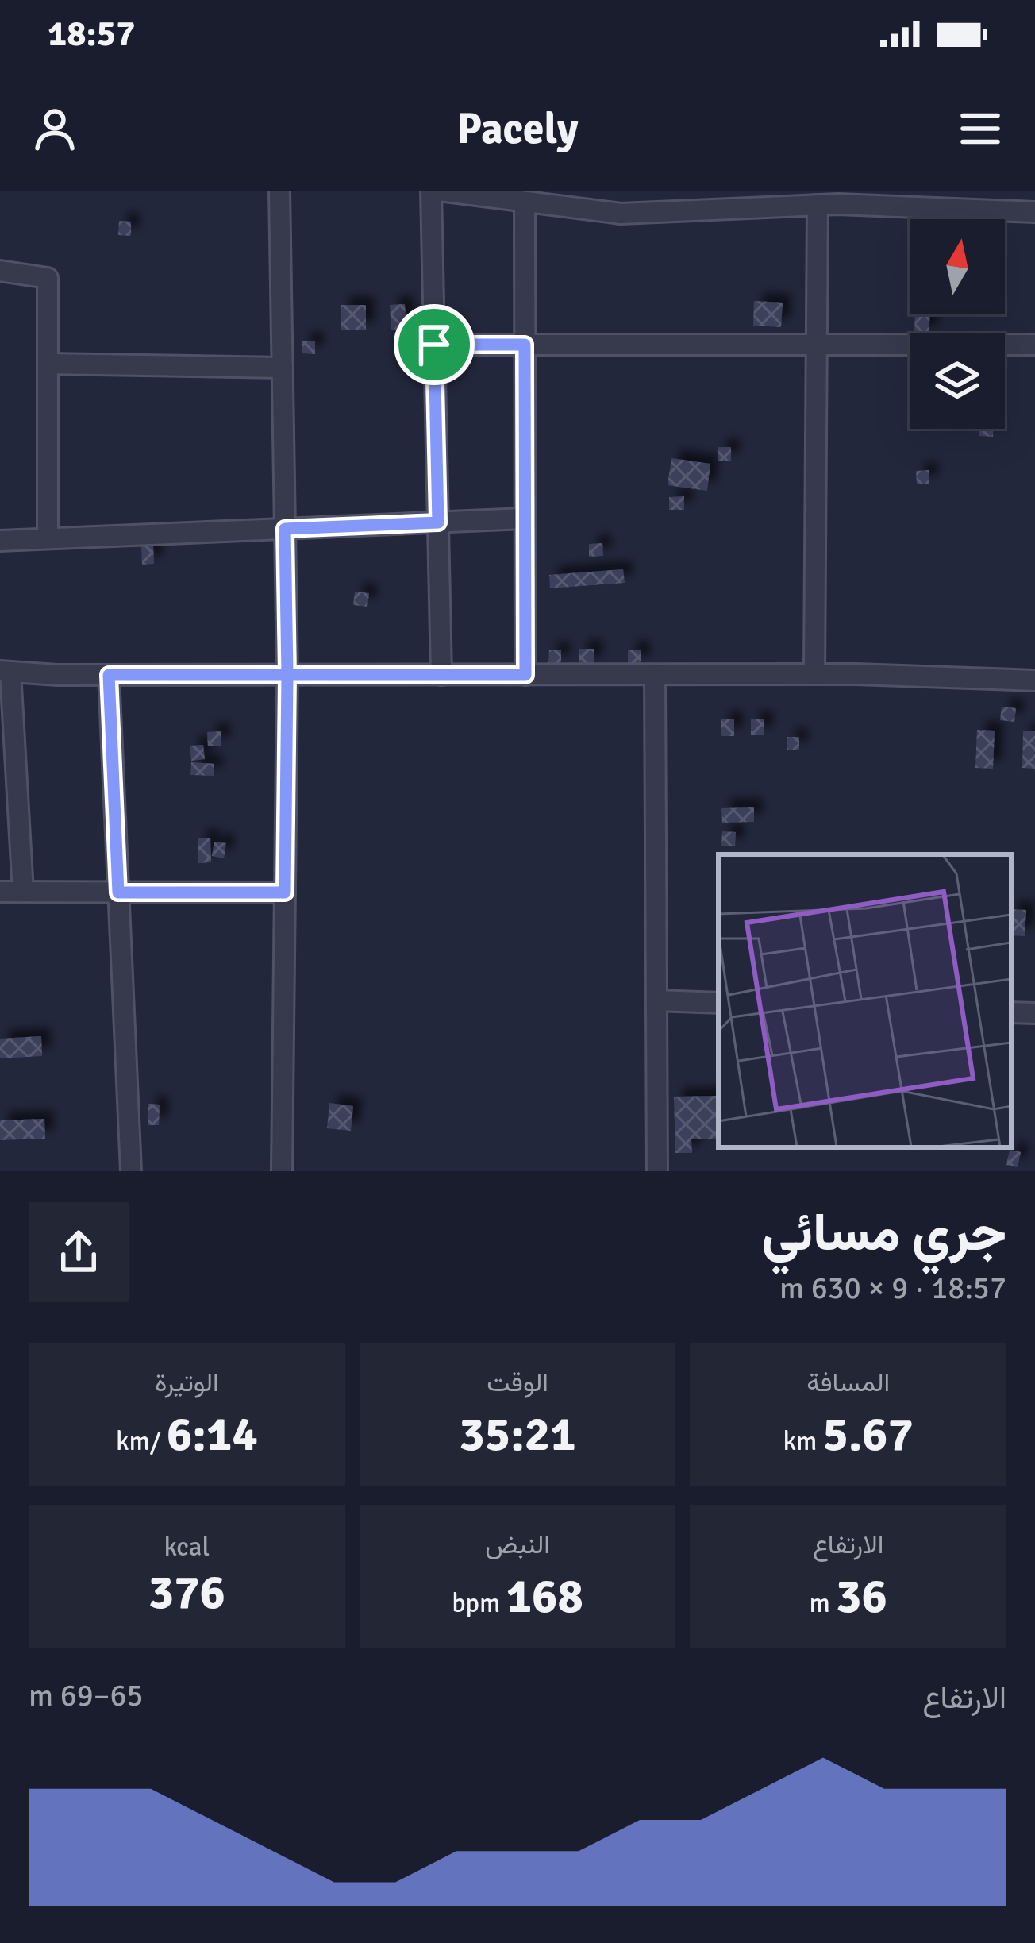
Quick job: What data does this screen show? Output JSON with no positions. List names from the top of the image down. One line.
{"north":"top","page":{"status":"18:57","header":"Pacely","heading":["جري مسائي","18:57 · 9 × 630 m"],"stats":[["المسافة","5.67 km"],["الوقت","35:21"],["الوتيرة","6:14 /km"],["الارتفاع","36 m"],["النبض","168 bpm"],["kcal","376"]],"chart":["الارتفاع","65–69 m"]}}
